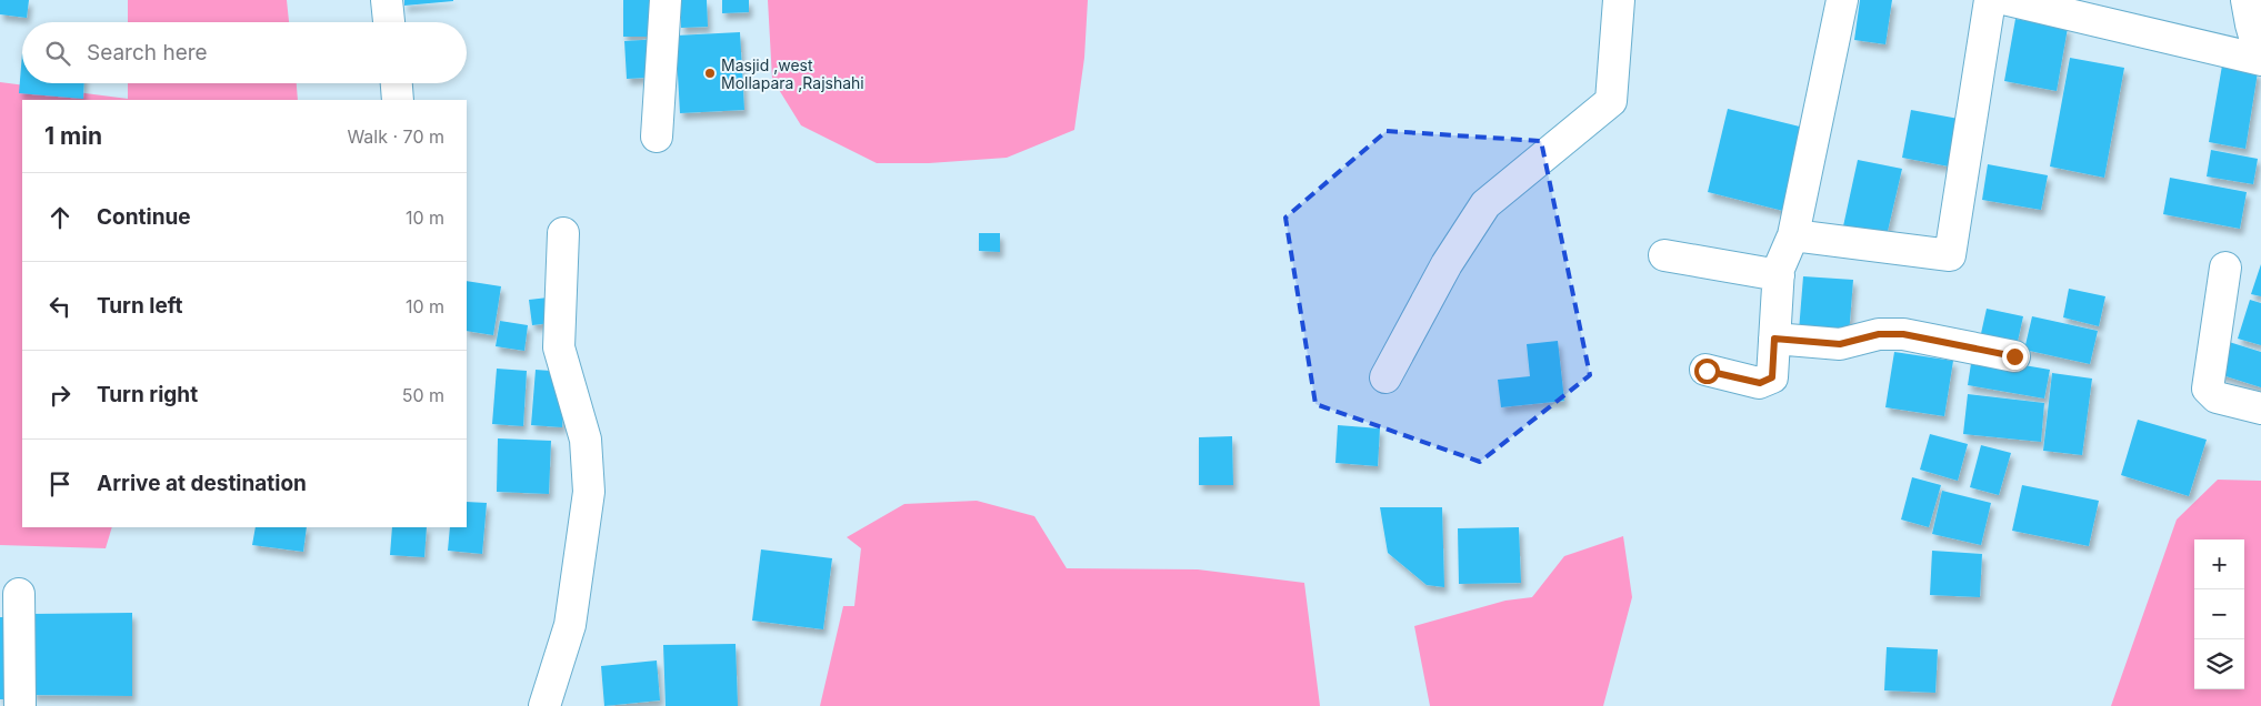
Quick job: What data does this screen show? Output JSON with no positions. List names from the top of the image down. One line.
{"places":["Masjid ,west Mollapara ,Rajshahi"],"page":{"search":"Search here","heading":["1 min","Walk · 70 m"],"list":[["Continue","10 m"],["Turn left","10 m"],["Turn right","50 m"],"Arrive at destination"],"map_buttons":["+","−"]}}
